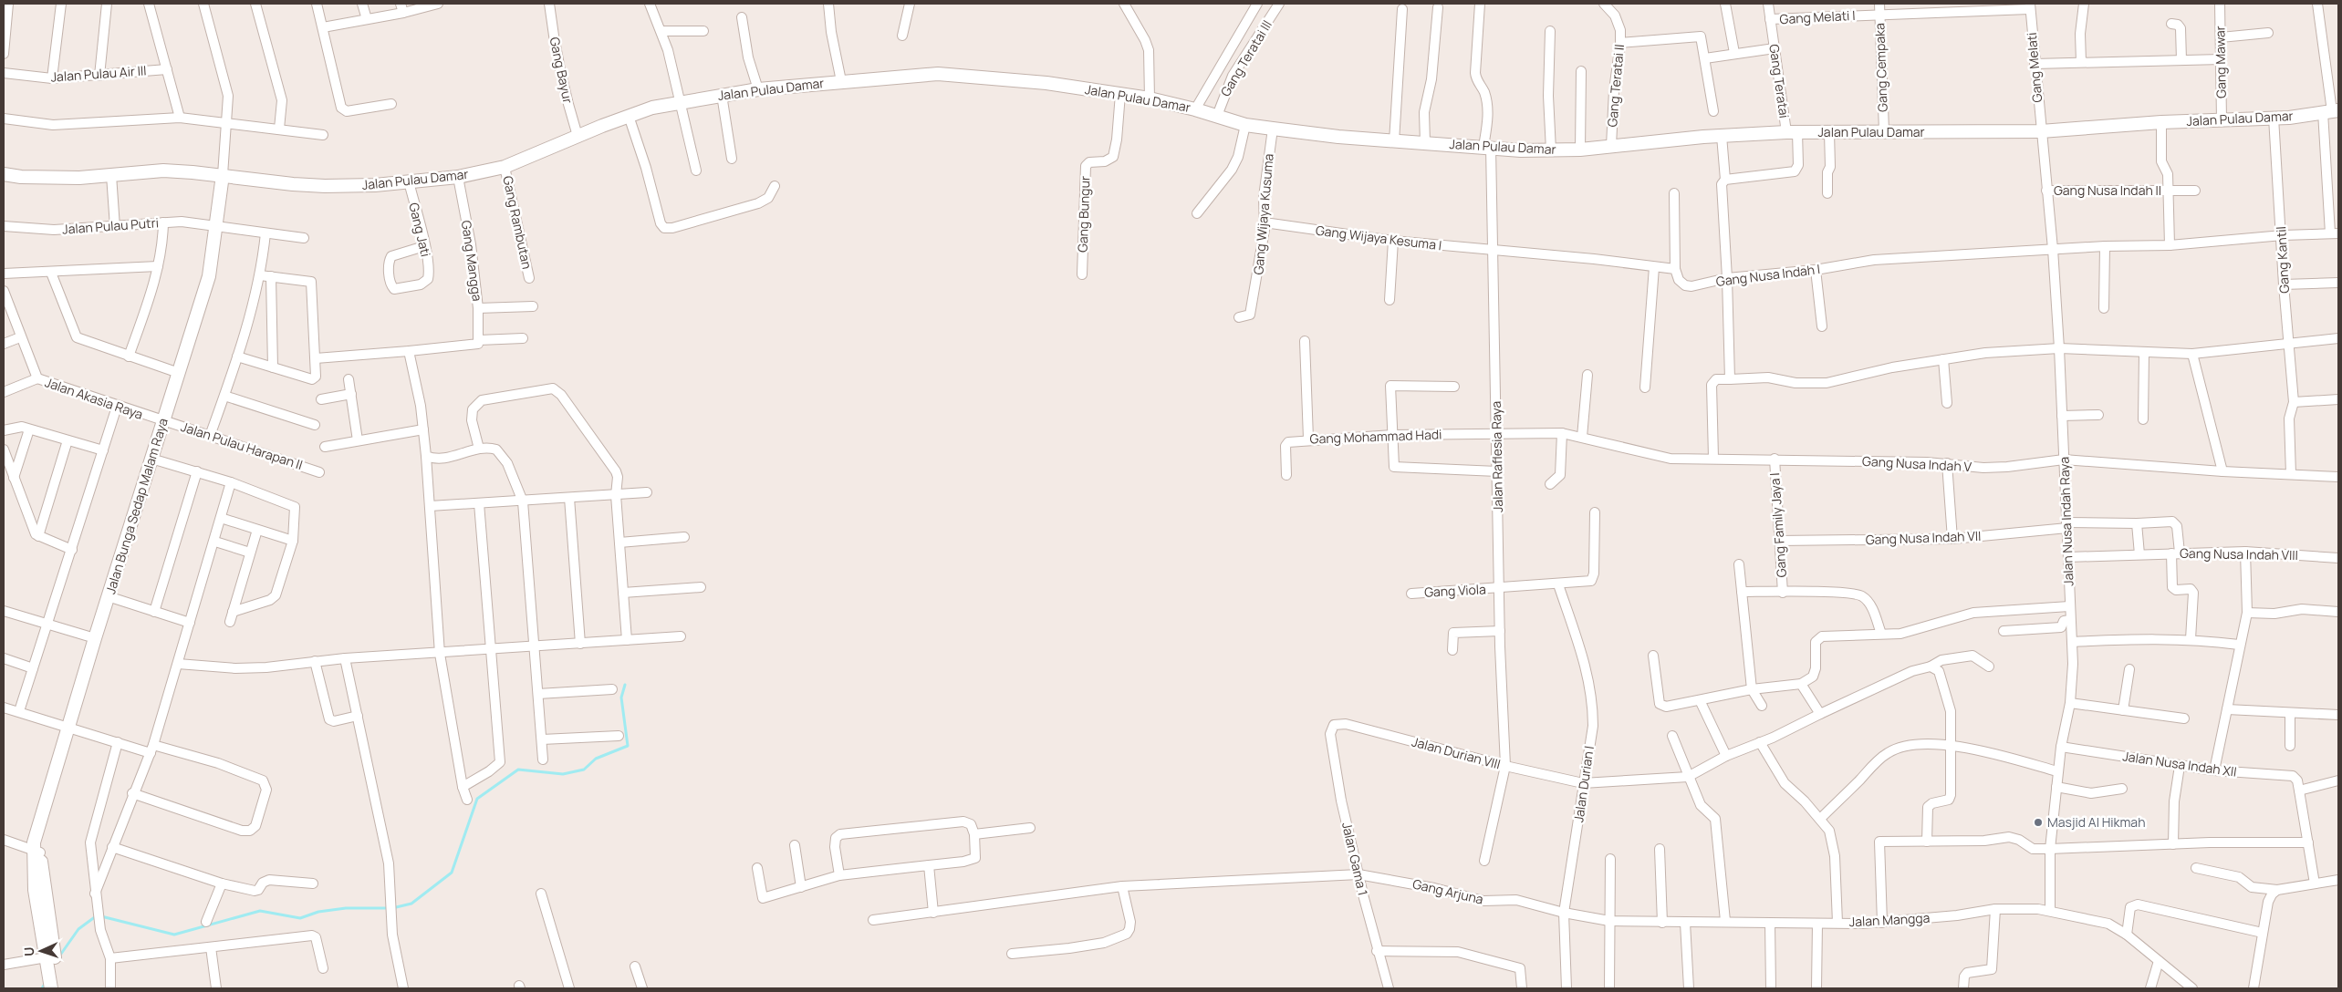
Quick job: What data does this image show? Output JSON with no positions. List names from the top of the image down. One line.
{"streets":{"street":["Gang Melati I","Gang Teratai III","Gang Mawar","Gang Cempaka","Gang Melati","Gang Bayur","Jalan Pulau Air III","Gang Teratai","Gang Teratai II","Jalan Pulau Damar","Gang Nusa Indah II","Gang Bungur","Gang Wijaya Kusuma","Gang Rambutan","Jalan Pulau Putri","Gang Jati","Gang Wijaya Kesuma I","Gang Kantil","Gang Mangga","Gang Nusa Indah I","Jalan Akasia Raya","Gang Mohammad Hadi","Jalan Pulau Harapan II","Jalan Raflesia Raya","Gang Nusa Indah V","Jalan Bunga Sedap Malam Raya","Jalan Nusa Indah Raya","Gang Family Jaya I","Gang Nusa Indah VII","Gang Nusa Indah VIII","Gang Viola","Jalan Durian VIII","Jalan Nusa Indah XII","Jalan Durian I","Jalan Gama 1","Gang Arjuna","Jalan Mangga"]},"crossings":[["Gang Melati I","Gang Cempaka"],["Gang Melati I","Gang Melati"],["Gang Melati I","Gang Teratai"],["Gang Teratai III","Jalan Pulau Damar"],["Gang Mawar","Jalan Pulau Damar"],["Gang Cempaka","Jalan Pulau Damar"],["Gang Melati","Jalan Pulau Damar"],["Gang Melati","Jalan Nusa Indah Raya"],["Gang Bayur","Jalan Pulau Damar"],["Gang Teratai","Jalan Pulau Damar"],["Gang Teratai II","Jalan Pulau Damar"],["Jalan Pulau Damar","Gang Bungur"],["Jalan Pulau Damar","Gang Wijaya Kusuma"],["Jalan Pulau Damar","Gang Rambutan"],["Jalan Pulau Damar","Gang Jati"],["Jalan Pulau Damar","Gang Kantil"],["Jalan Pulau Damar","Gang Mangga"],["Jalan Pulau Damar","Jalan Raflesia Raya"],["Jalan Pulau Damar","Jalan Bunga Sedap Malam Raya"],["Jalan Pulau Damar","Jalan Nusa Indah Raya"],["Gang Nusa Indah II","Jalan Nusa Indah Raya"],["Gang Wijaya Kusuma","Gang Wijaya Kesuma I"],["Jalan Pulau Putri","Jalan Bunga Sedap Malam Raya"],["Gang Wijaya Kesuma I","Jalan Raflesia Raya"],["Gang Kantil","Gang Nusa Indah I"],["Gang Kantil","Gang Nusa Indah V"],["Gang Nusa Indah I","Jalan Nusa Indah Raya"],["Jalan Akasia Raya","Jalan Pulau Harapan II"],["Jalan Akasia Raya","Jalan Bunga Sedap Malam Raya"],["Gang Mohammad Hadi","Jalan Raflesia Raya"],["Gang Mohammad Hadi","Gang Nusa Indah V"],["Jalan Pulau Harapan II","Jalan Bunga Sedap Malam Raya"],["Jalan Raflesia Raya","Gang Nusa Indah V"],["Jalan Raflesia Raya","Gang Viola"],["Jalan Raflesia Raya","Jalan Durian VIII"],["Gang Nusa Indah V","Jalan Nusa Indah Raya"],["Gang Nusa Indah V","Gang Family Jaya I"],["Jalan Nusa Indah Raya","Gang Nusa Indah VII"],["Jalan Nusa Indah Raya","Gang Nusa Indah VIII"],["Jalan Nusa Indah Raya","Jalan Nusa Indah XII"],["Jalan Nusa Indah Raya","Jalan Mangga"],["Gang Family Jaya I","Gang Nusa Indah VII"],["Gang Viola","Jalan Durian I"],["Jalan Durian VIII","Jalan Durian I"],["Jalan Durian VIII","Jalan Gama 1"],["Jalan Durian I","Gang Arjuna"],["Jalan Durian I","Jalan Mangga"],["Jalan Gama 1","Gang Arjuna"],["Gang Arjuna","Jalan Mangga"]],"places":["Masjid Al Hikmah"],"north":"left"}
